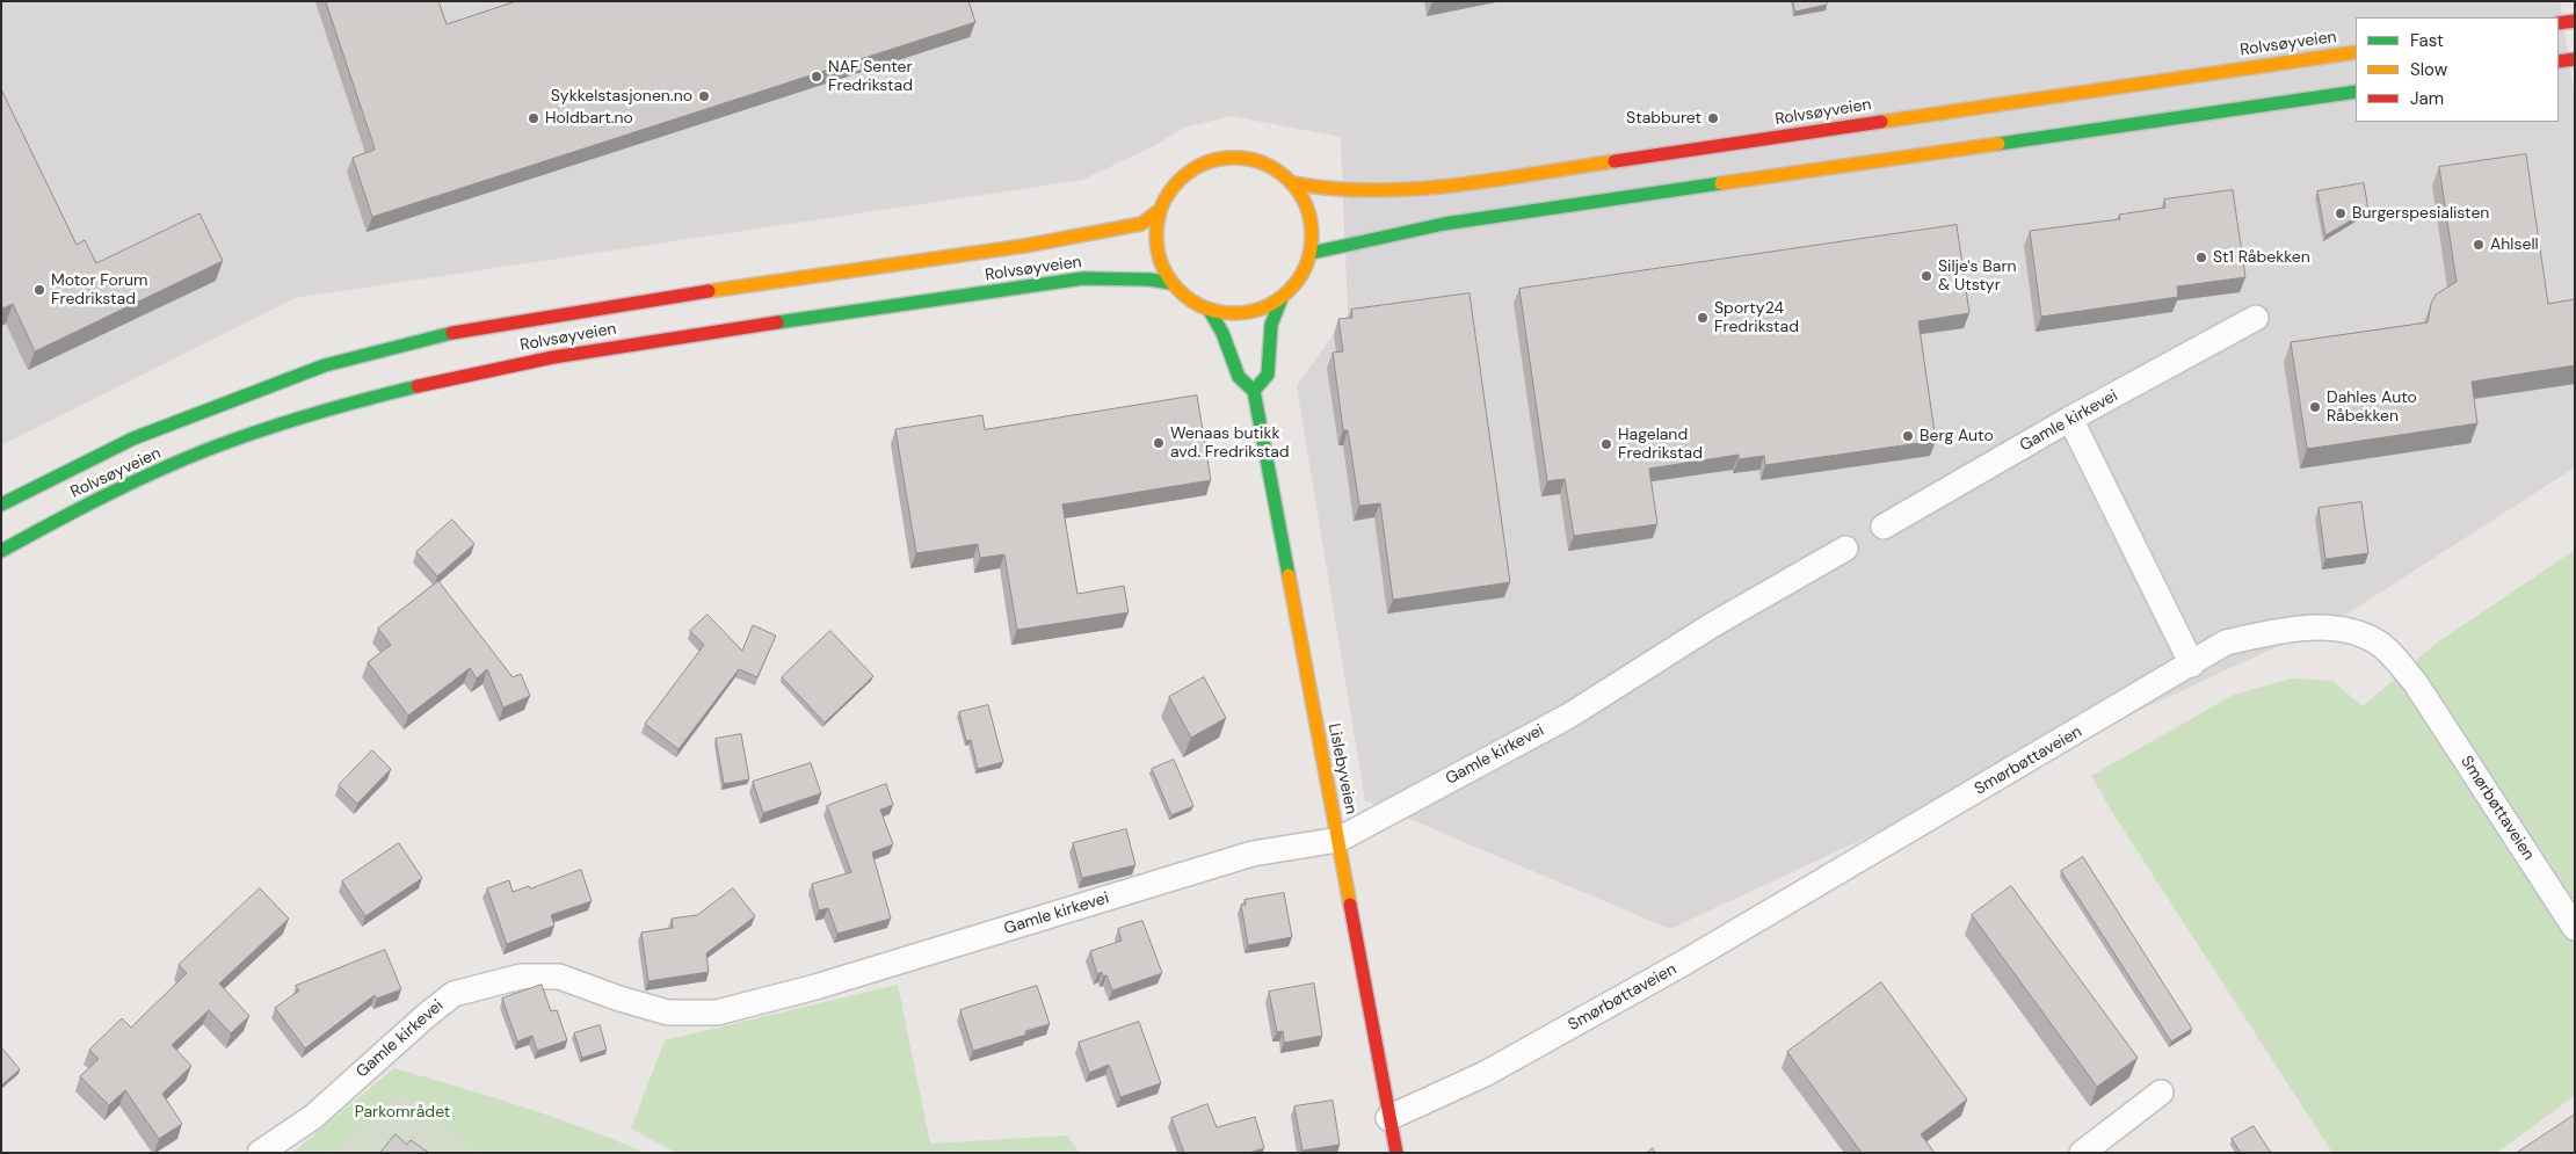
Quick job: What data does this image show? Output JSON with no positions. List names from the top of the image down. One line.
{"streets":{"main road":["Rolvsøyveien","Lislebyveien"],"street":["Gamle kirkevei","Smørbøttaveien"]},"crossings":[["Gamle kirkevei","Lislebyveien"],["Smørbøttaveien","Lislebyveien"]],"parks":["Parkområdet"],"places":["NAF Senter Fredrikstad","Sykkelstasjonen.no","Holdbart.no","Stabburet","Burgerspesialisten","Ahlsell","St1 Råbekken","Silje's Barn & Utstyr","Motor Forum Fredrikstad","Sporty24 Fredrikstad","Dahles Auto Råbekken","Berg Auto","Wenaas butikk avd. Fredrikstad","Hageland Fredrikstad"],"legend":["Fast","Slow","Jam"]}
